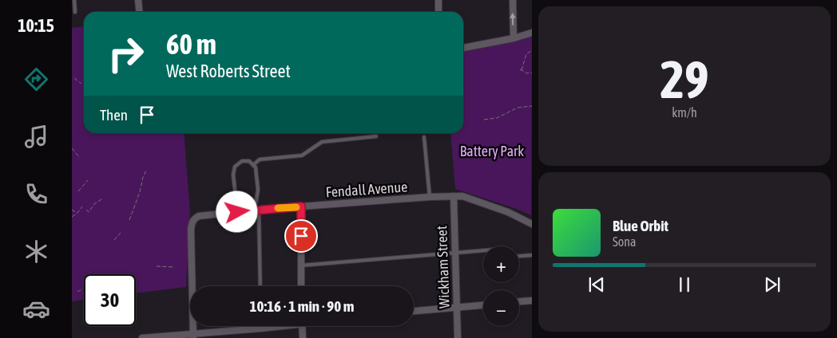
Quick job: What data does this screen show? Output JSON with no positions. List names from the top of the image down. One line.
{"streets":{"street":["Fendall Avenue","Wickham Street"]},"crossings":[["Fendall Avenue","Wickham Street"]],"parks":["Battery Park"],"page":{"tabs":"10:15","tile":["29","km/h"],"turn":["60 m","West Roberts Street"],"then":"Then","song":["Blue Orbit","Sona"],"map_buttons":["+","−"],"limit":"30","trip":"10:16 · 1 min · 90 m"}}
